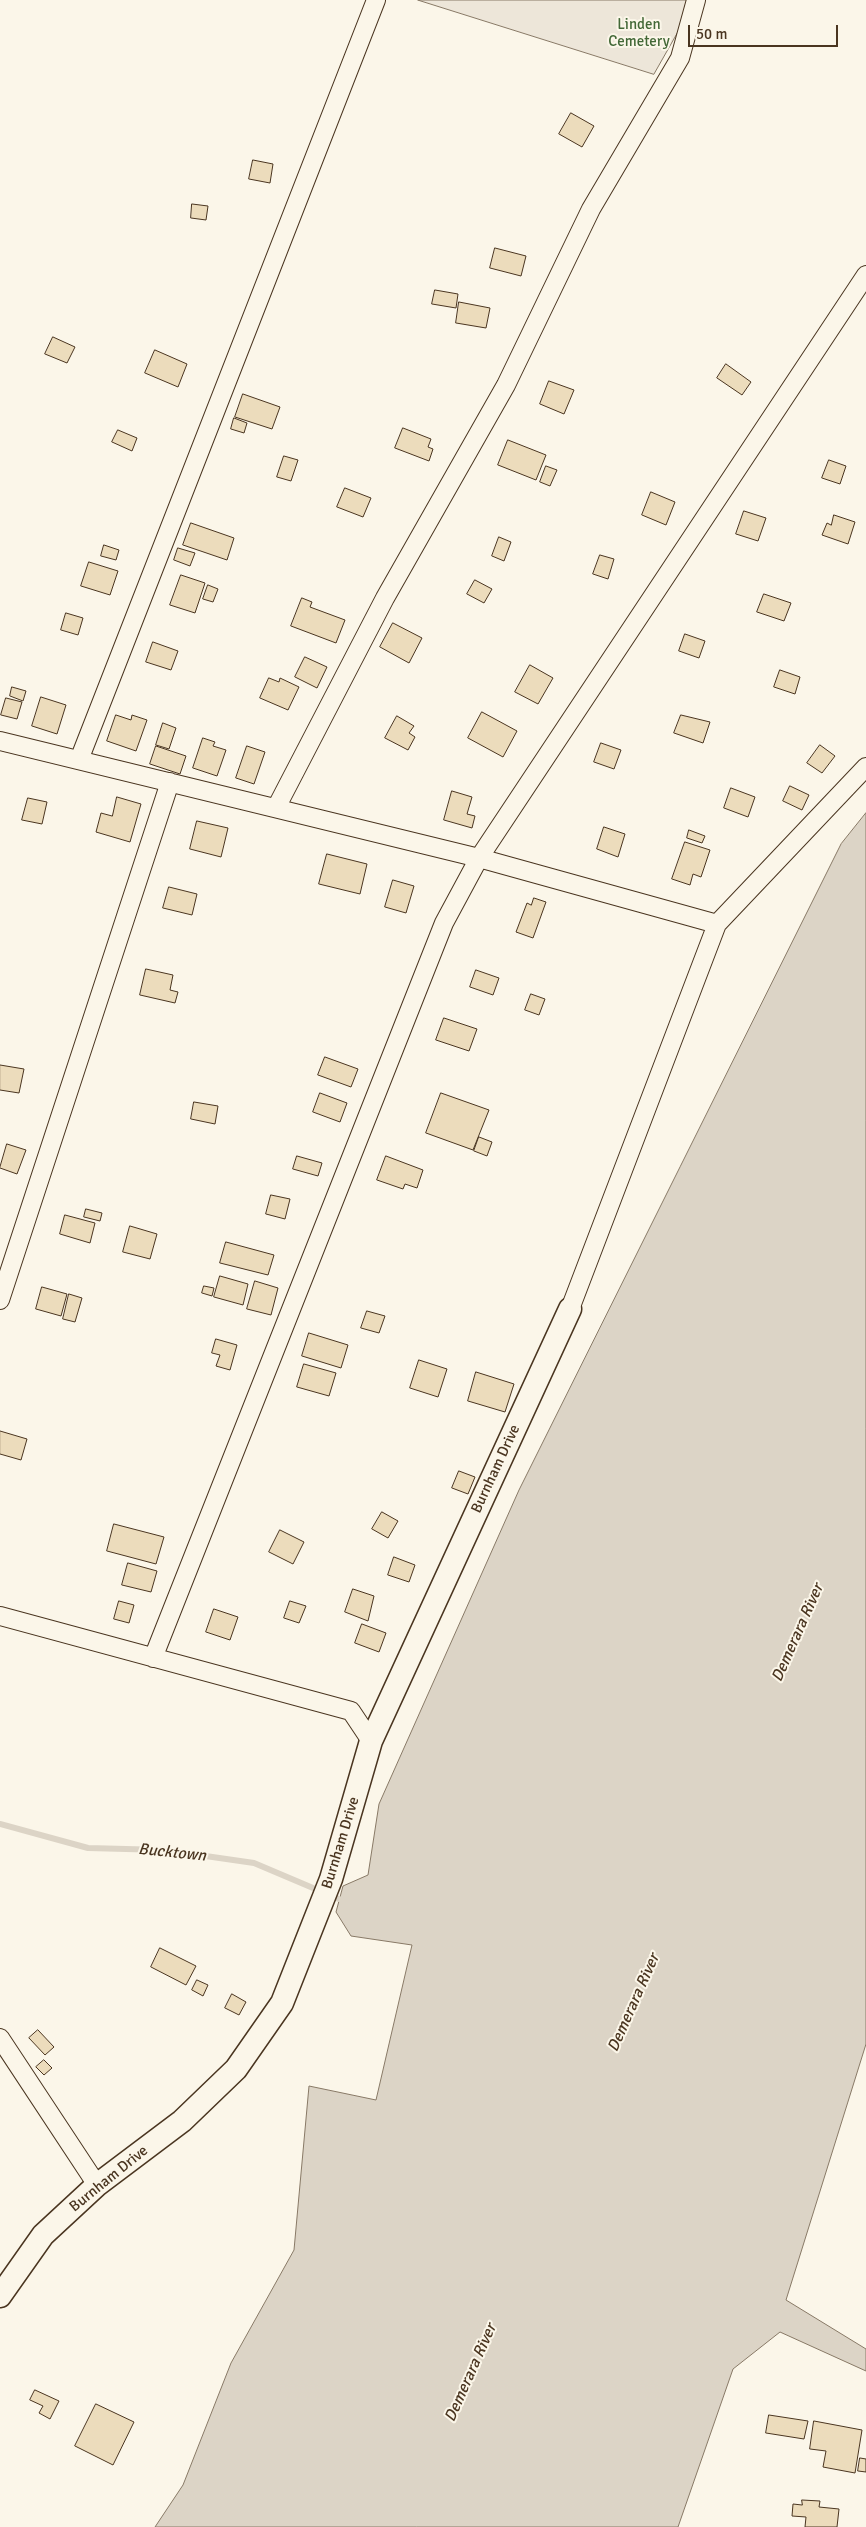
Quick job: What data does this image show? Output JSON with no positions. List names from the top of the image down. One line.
{"streets":{"street":["Burnham Drive"]},"water":["Demerara River","Bucktown"],"parks":["Linden Cemetery"],"scale_bar":"50 m"}
